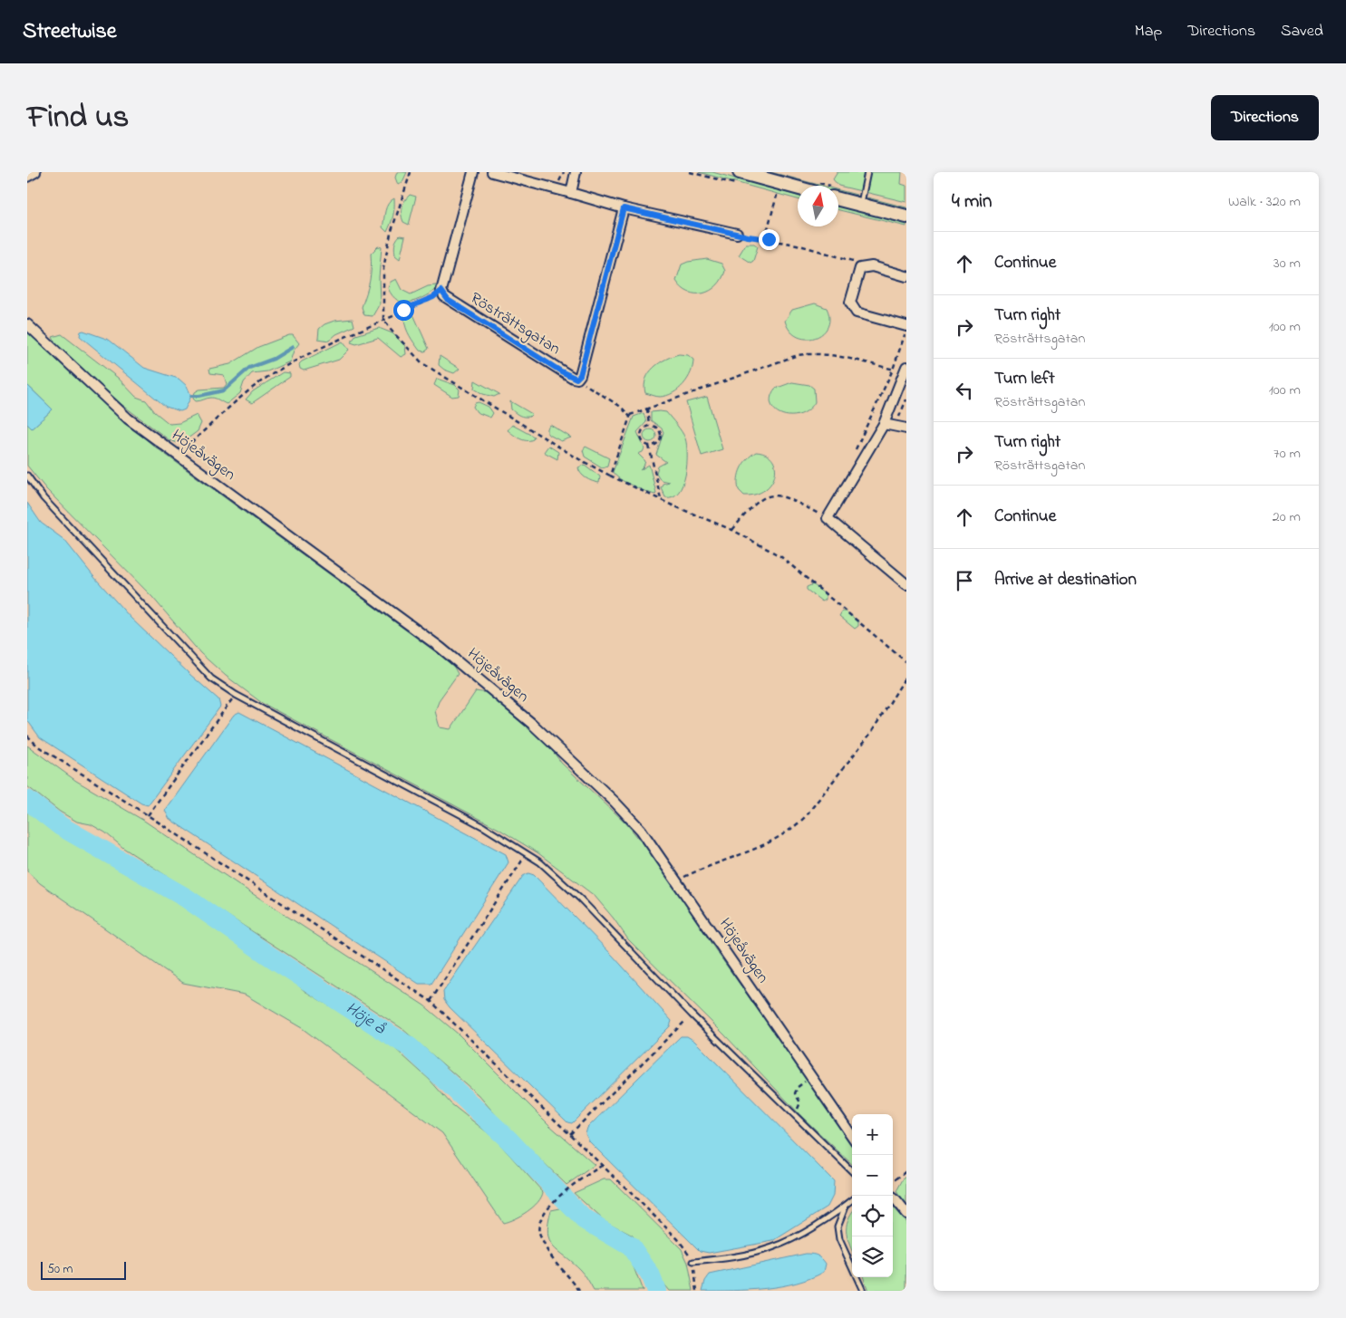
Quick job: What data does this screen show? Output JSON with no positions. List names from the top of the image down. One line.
{"streets":{"street":["Rösträttsgatan","Höjeåvägen"]},"water":["Höje å"],"scale_bar":"50 m","north":"top","page":{"header":"Streetwise","nav":["Map","Directions","Saved"],"title":"Find us","buttons":"Directions","heading":["4 min","Walk · 320 m"],"list":[["Continue","30 m"],["Turn right","Rösträttsgatan","100 m"],["Turn left","Rösträttsgatan","100 m"],["Turn right","Rösträttsgatan","70 m"],["Continue","20 m"],"Arrive at destination"],"map_buttons":["+","−"],"scale":"50 m"}}
